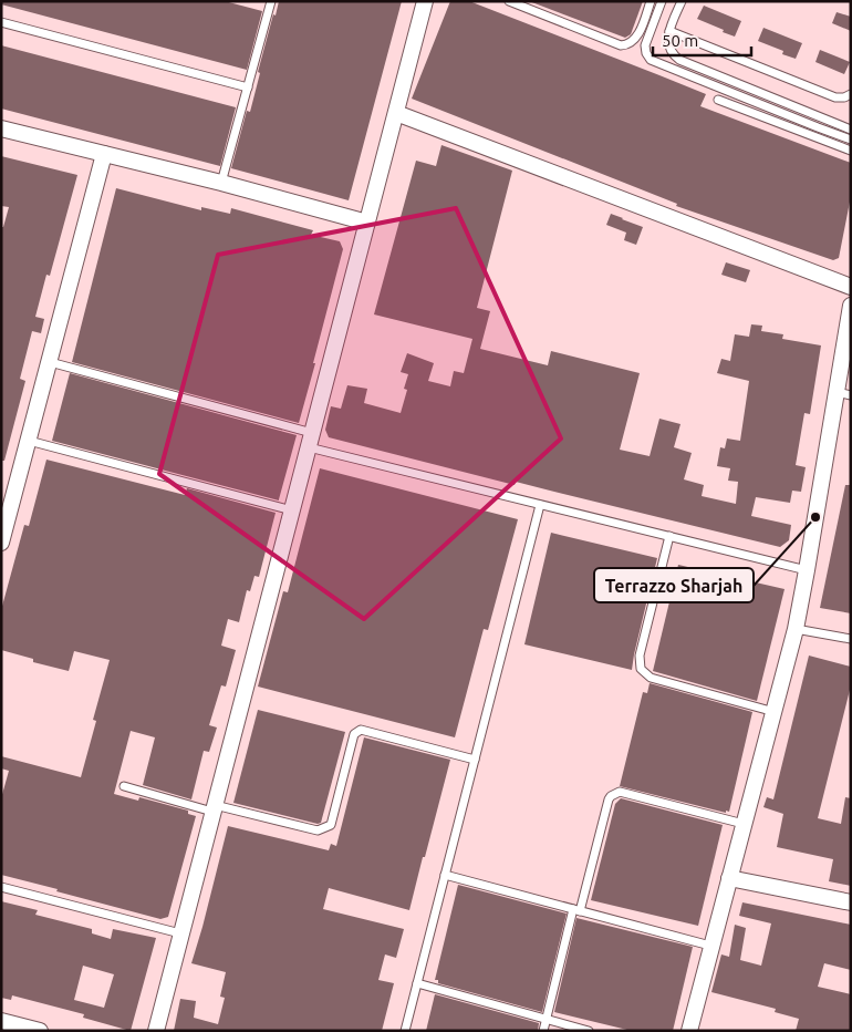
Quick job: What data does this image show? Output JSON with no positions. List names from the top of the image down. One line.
{"places":["Terrazzo Sharjah"],"scale_bar":"50 m"}
